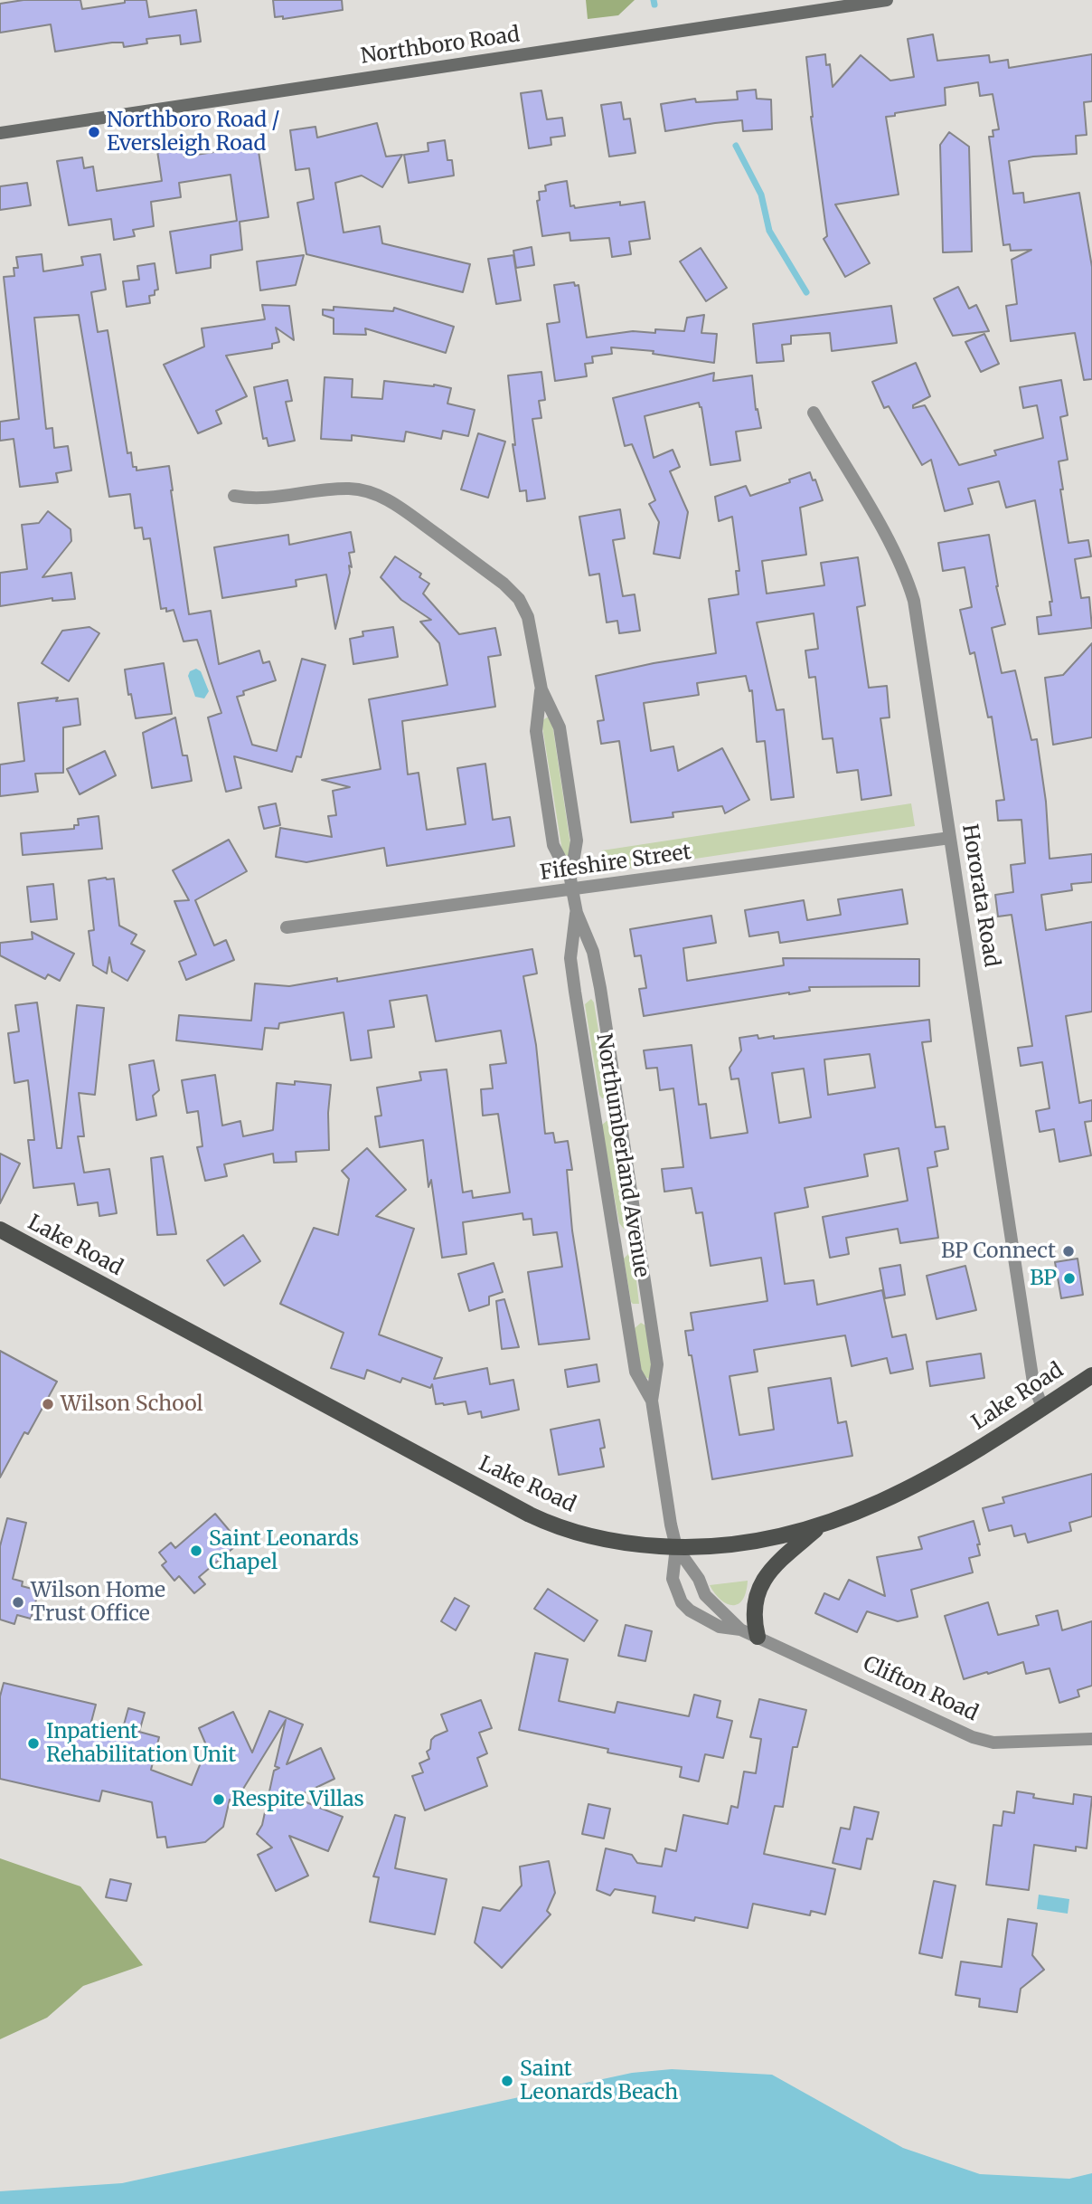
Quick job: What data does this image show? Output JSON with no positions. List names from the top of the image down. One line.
{"streets":{"main road":["Lake Road"],"street":["Northboro Road","Fifeshire Street","Hororata Road","Northumberland Avenue","Clifton Road"]},"crossings":[["Fifeshire Street","Hororata Road"],["Fifeshire Street","Northumberland Avenue"],["Hororata Road","Lake Road"],["Northumberland Avenue","Lake Road"],["Northumberland Avenue","Clifton Road"],["Lake Road","Clifton Road"]],"places":["Northboro Road / Eversleigh Road","BP Connect","BP","Wilson School","Saint Leonards Chapel","Wilson Home Trust Office","Inpatient Rehabilitation Unit","Respite Villas","Saint Leonards Beach"]}
